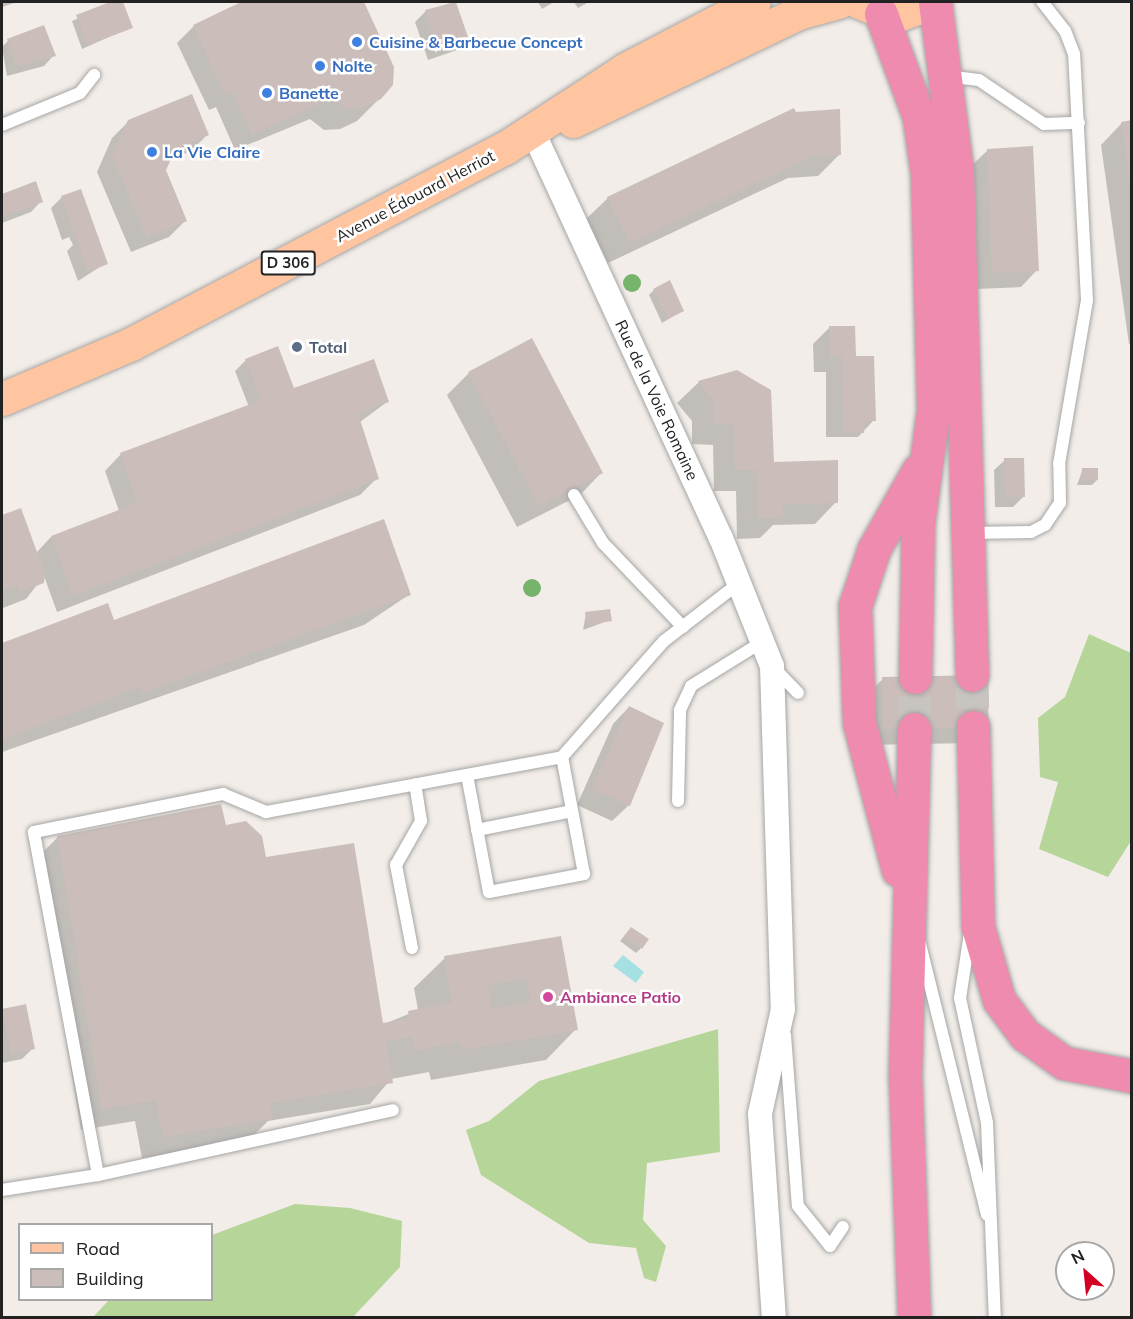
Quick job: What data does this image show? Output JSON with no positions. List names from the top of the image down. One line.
{"streets":{"main road":["Avenue Édouard Herriot","D 306"],"street":["Rue de la Voie Romaine"]},"crossings":[["Avenue Édouard Herriot","Rue de la Voie Romaine"]],"places":["Cuisine & Barbecue Concept","Nolte","Banette","La Vie Claire","Total","Ambiance Patio"],"legend":["Road","Building"],"north":"top left"}
